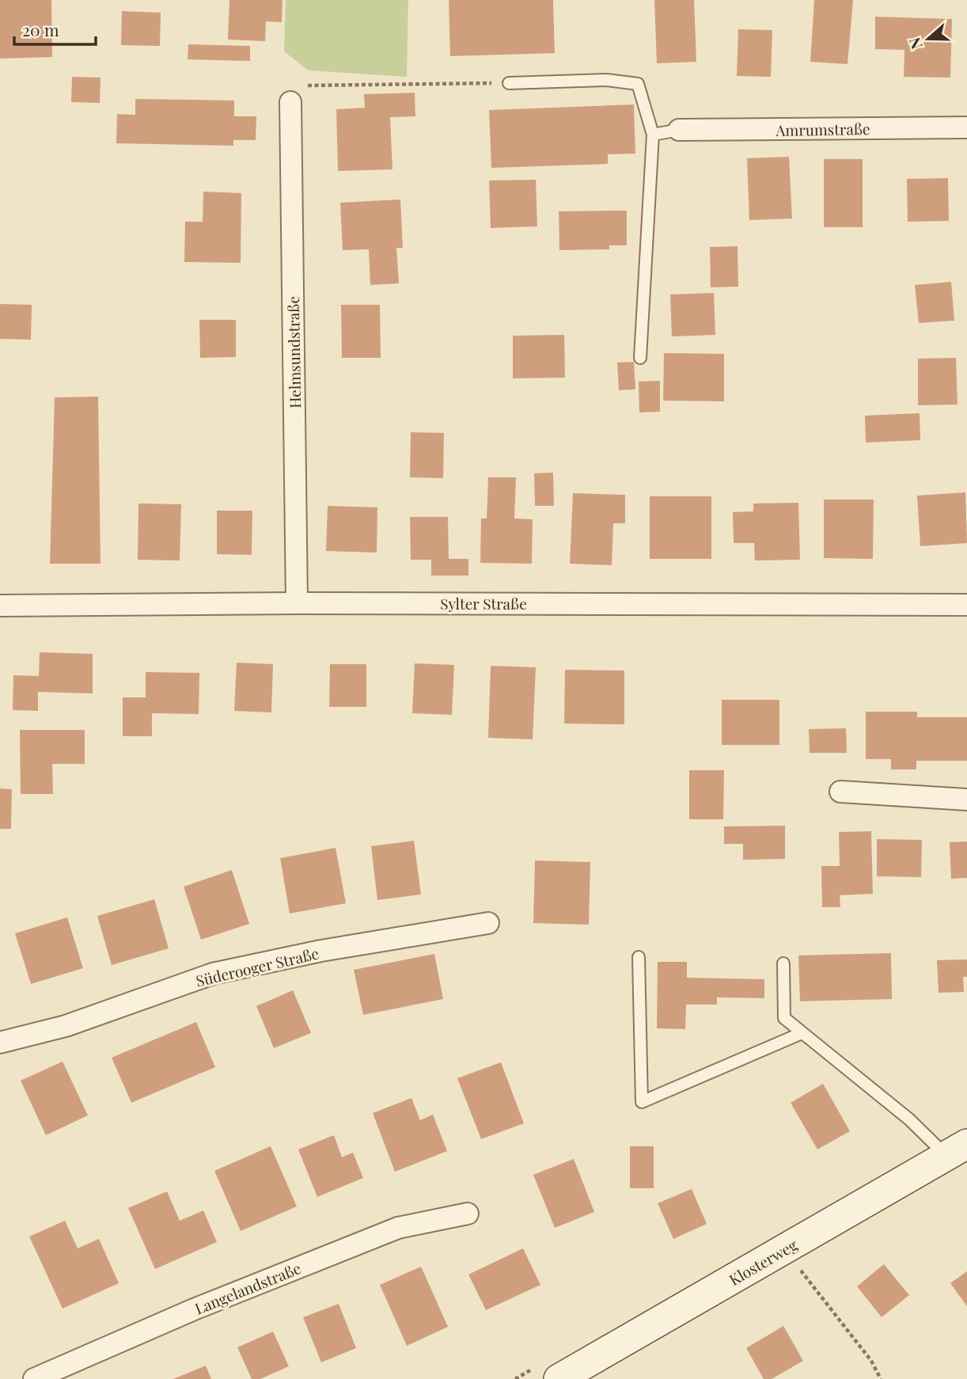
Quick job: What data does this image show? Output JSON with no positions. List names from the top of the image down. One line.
{"streets":{"street":["Amrumstraße","Helmsundstraße","Sylter Straße","Süderooger Straße","Klosterweg","Langelandstraße"]},"crossings":[["Helmsundstraße","Sylter Straße"]],"scale_bar":"20 m","north":"left"}
